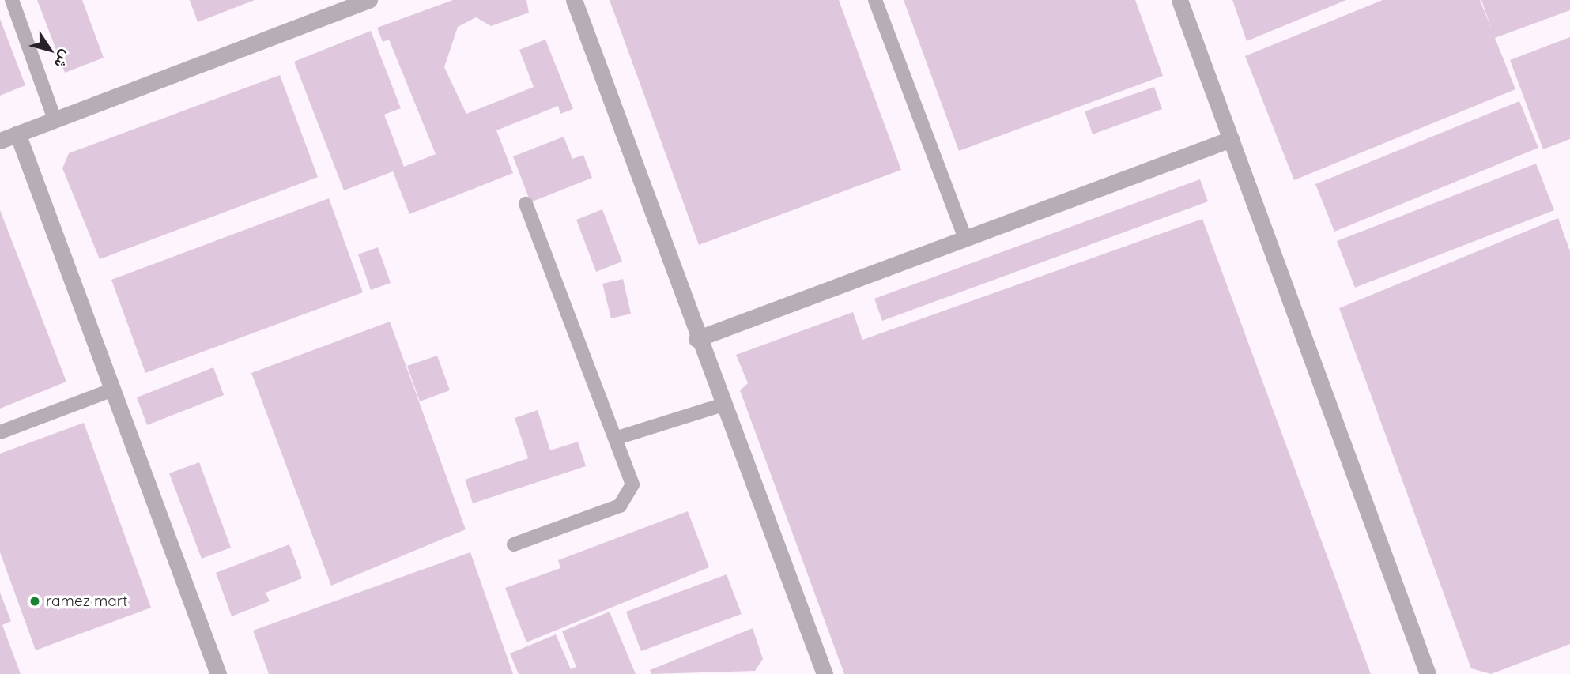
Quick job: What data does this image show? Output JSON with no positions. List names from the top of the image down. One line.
{"places":["ramez mart"],"north":"bottom right"}
